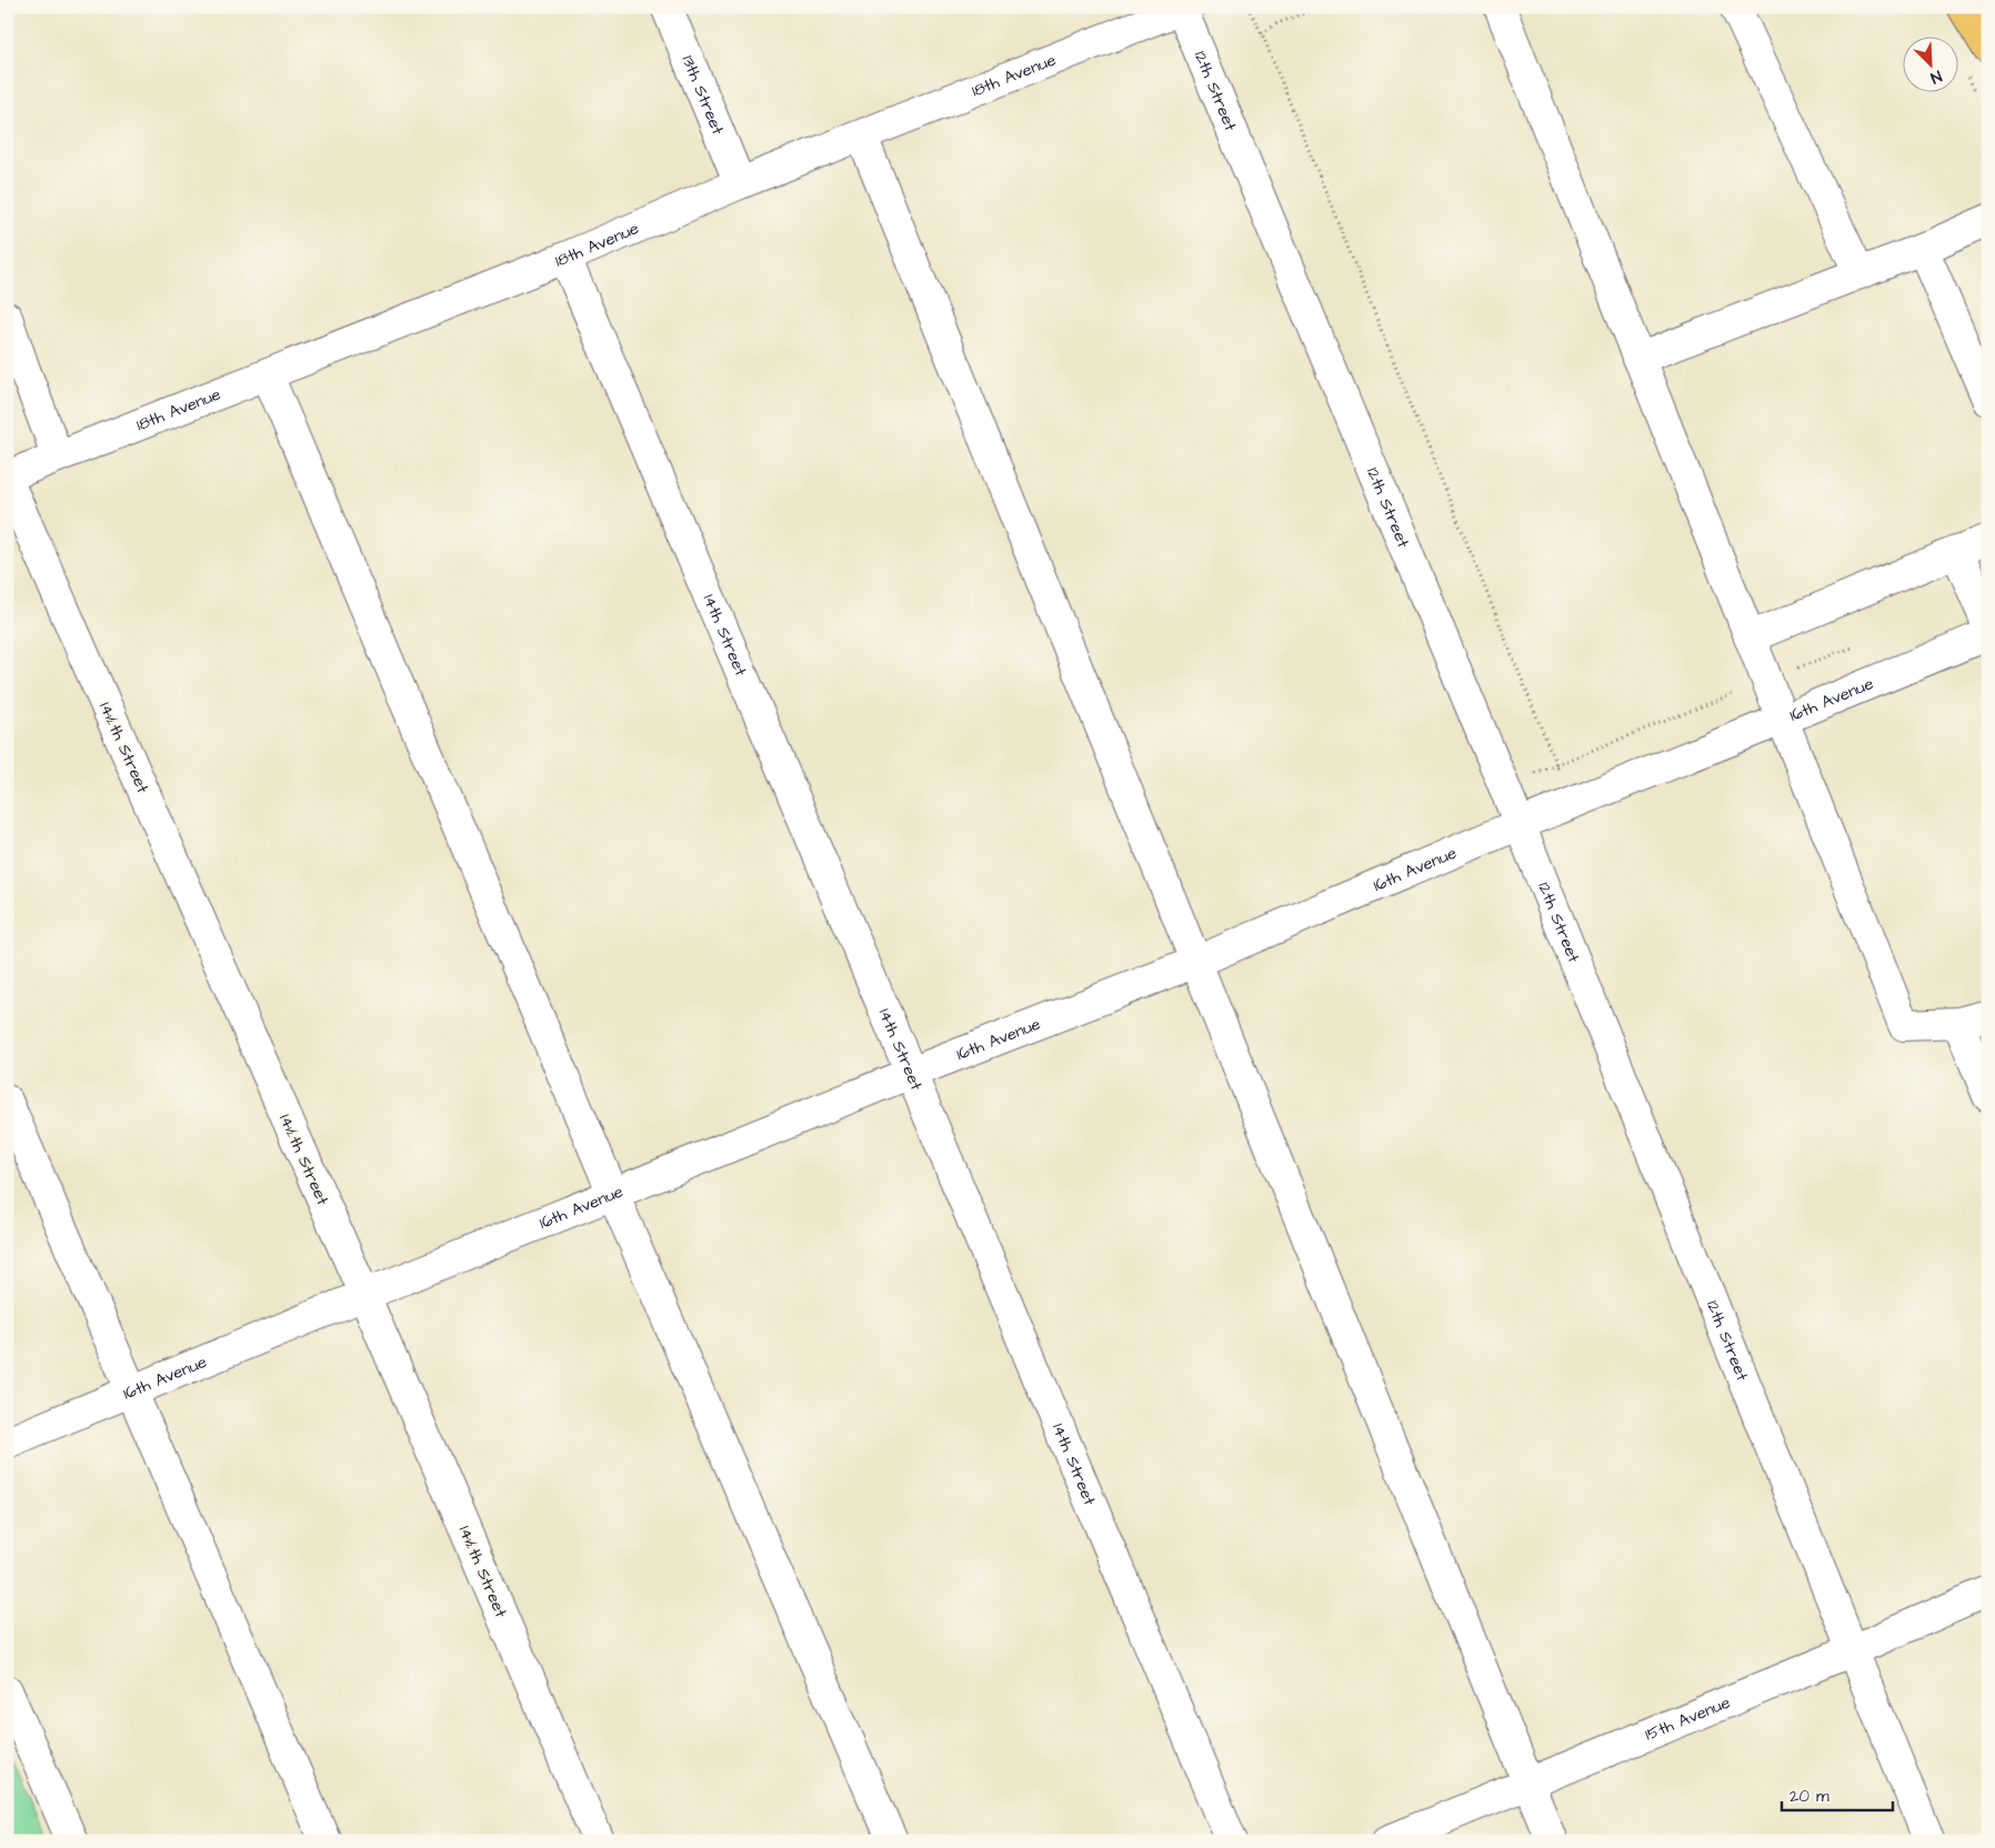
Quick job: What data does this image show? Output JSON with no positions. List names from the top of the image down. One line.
{"streets":{"street":["18th Avenue","12th Street","13th Street","14th Street","16th Avenue","14½th Street","15th Avenue"]},"crossings":[["18th Avenue","12th Street"],["18th Avenue","13th Street"],["18th Avenue","14th Street"],["18th Avenue","14½th Street"],["12th Street","16th Avenue"],["12th Street","15th Avenue"],["14th Street","16th Avenue"],["16th Avenue","14½th Street"]],"scale_bar":"20 m","north":"bottom right"}
